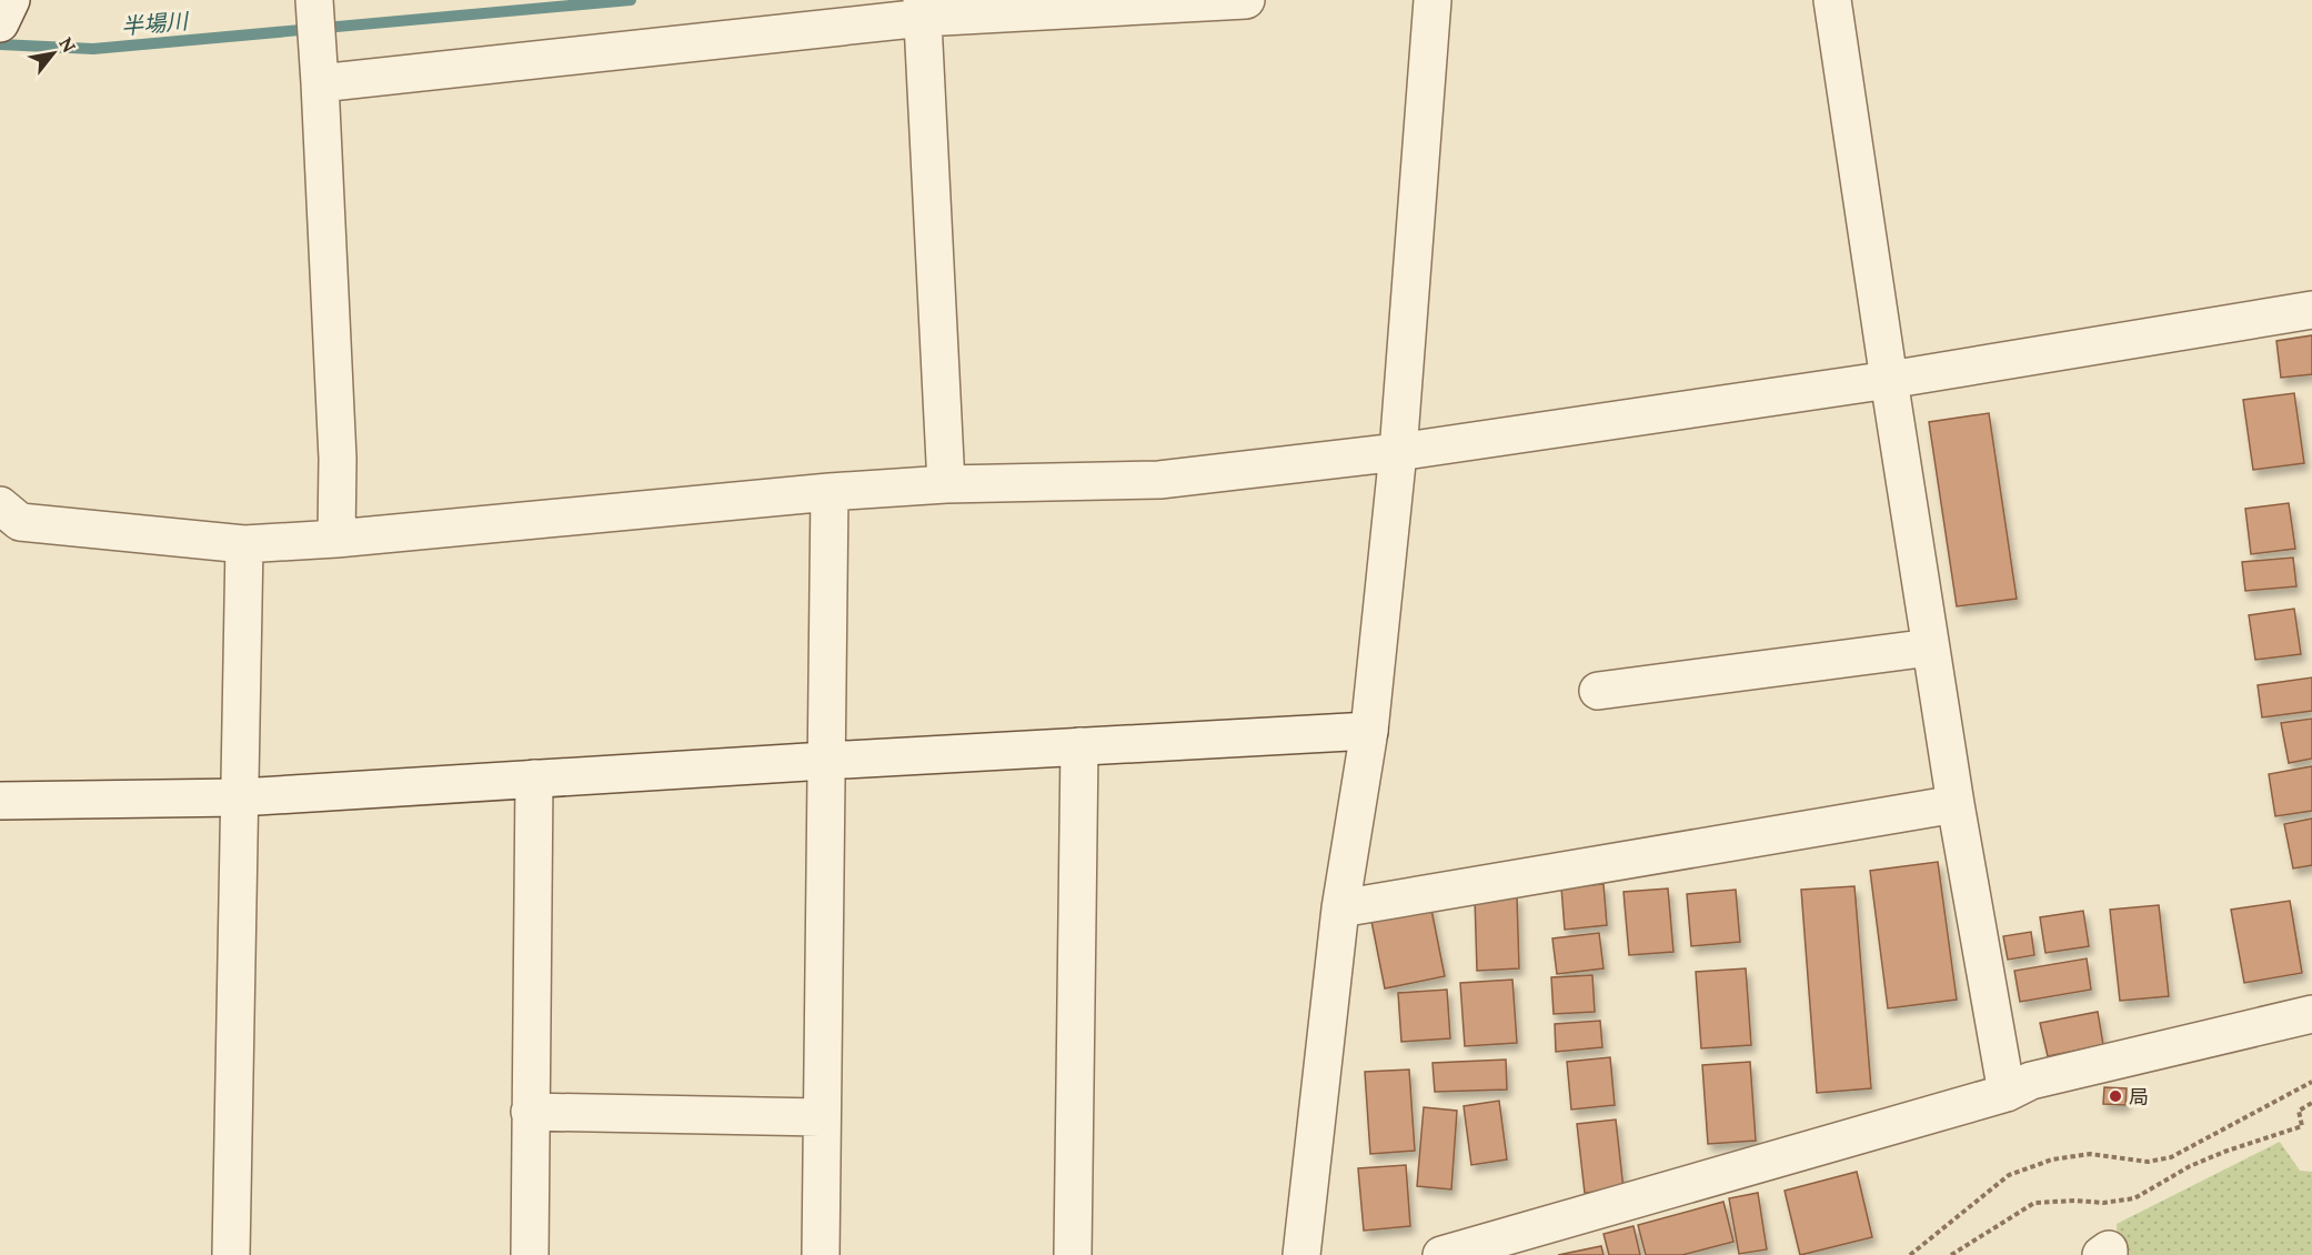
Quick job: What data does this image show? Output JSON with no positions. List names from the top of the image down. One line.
{"water":["半場川"],"places":["局"],"north":"top right"}
